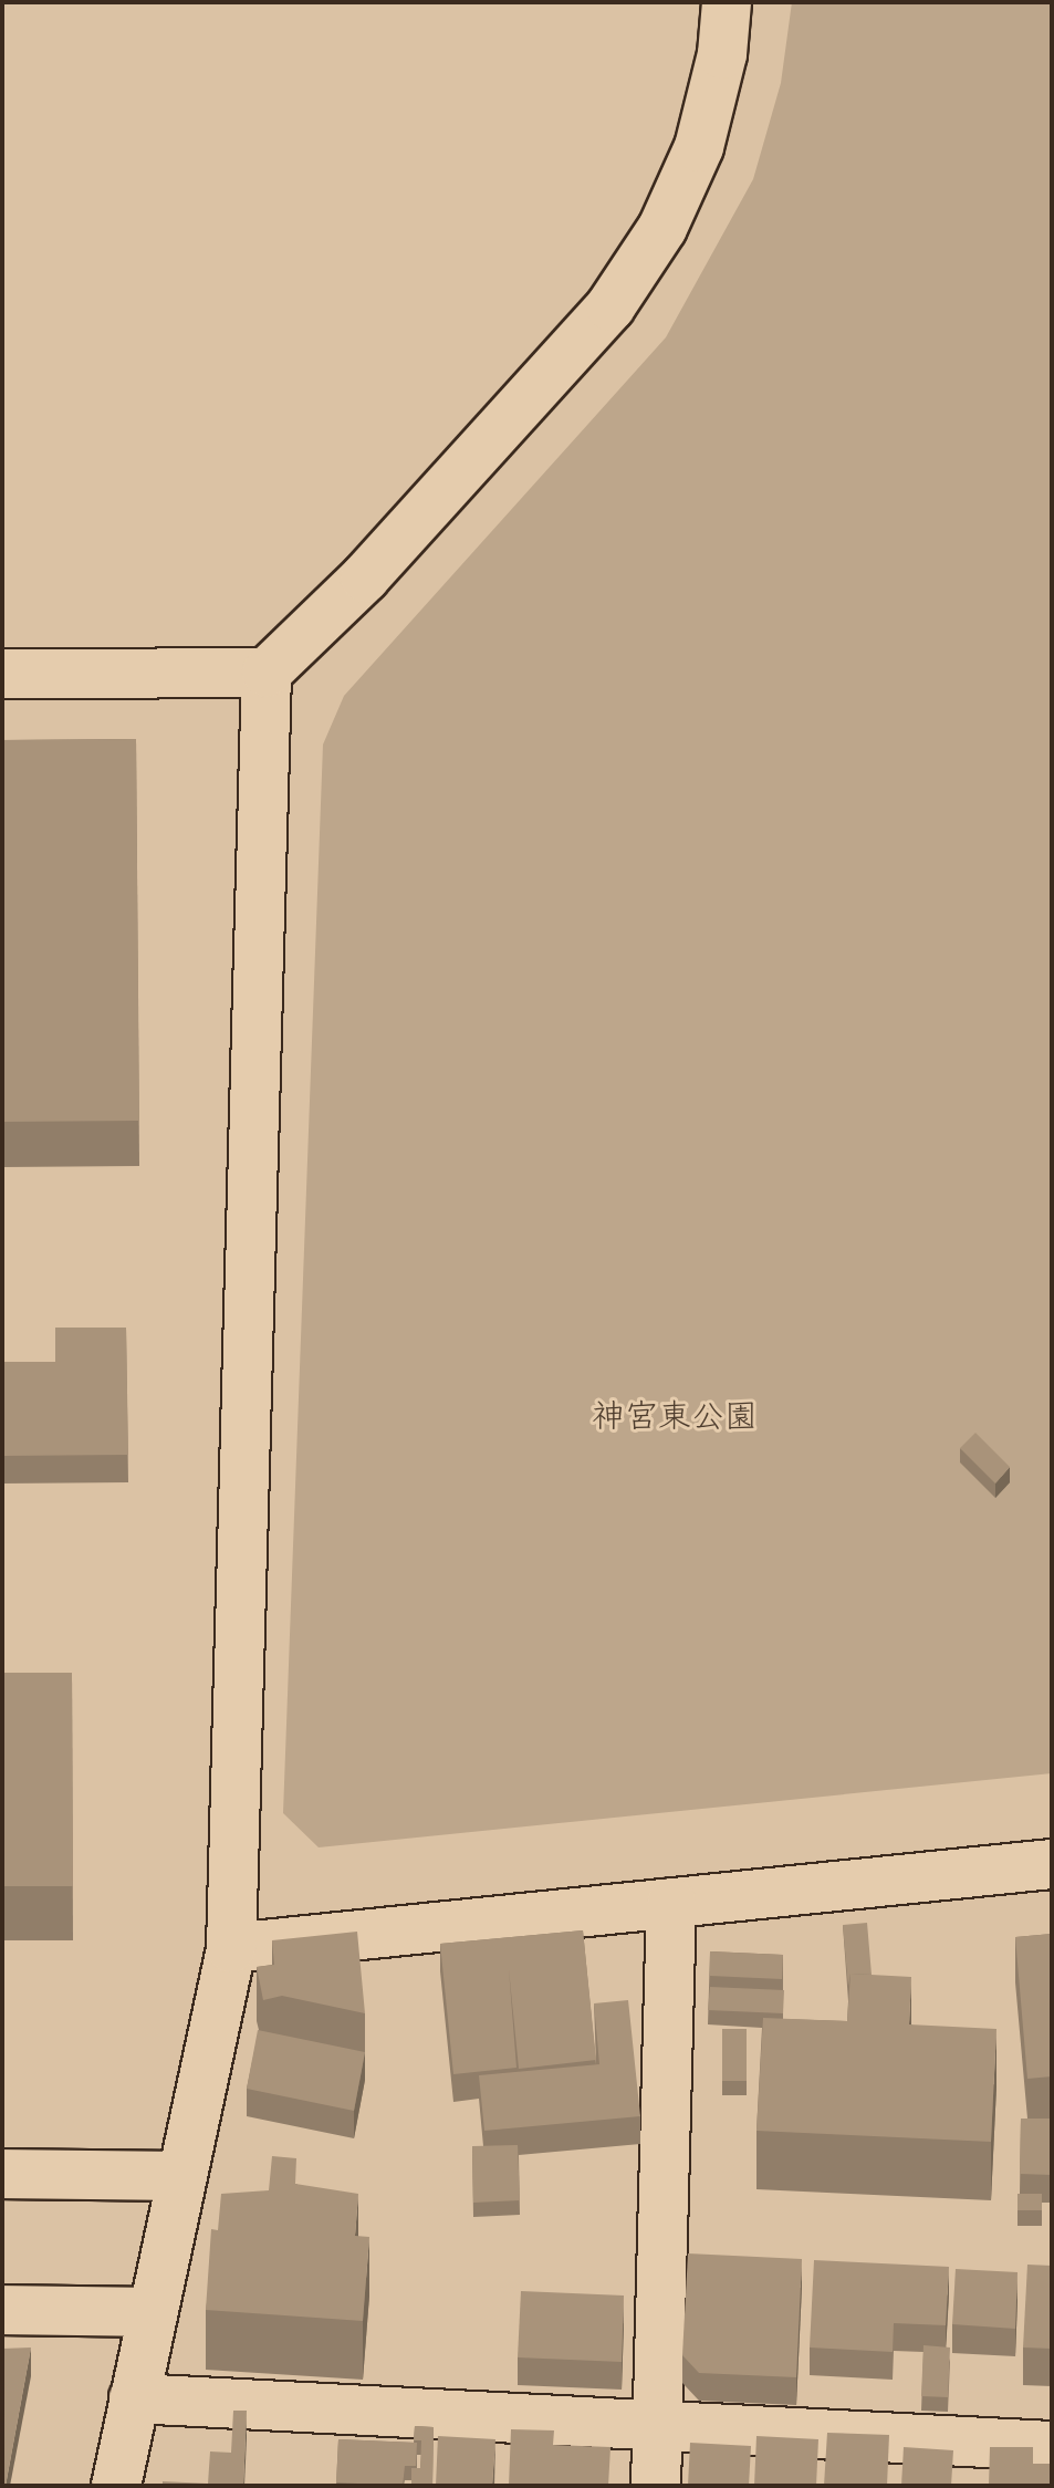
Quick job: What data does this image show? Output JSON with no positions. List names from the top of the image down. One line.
{"parks":["神宮東公園"]}
